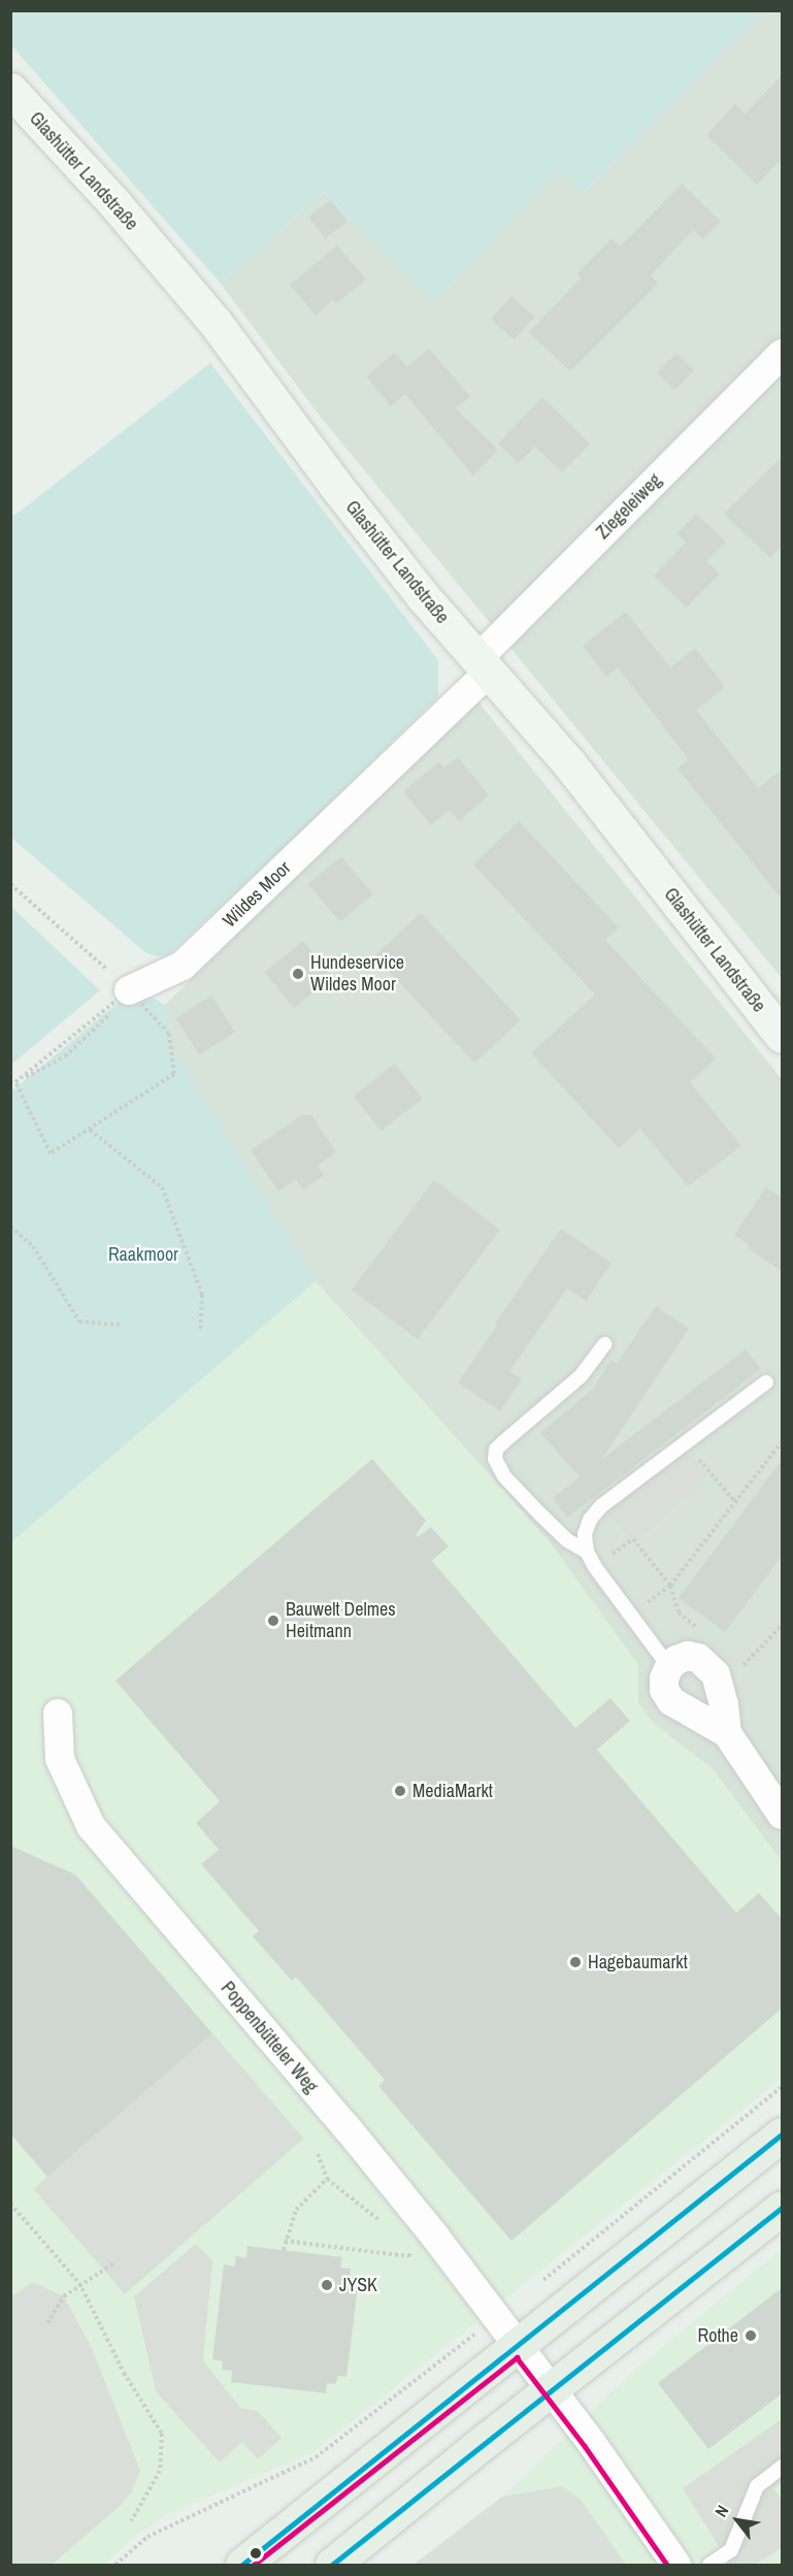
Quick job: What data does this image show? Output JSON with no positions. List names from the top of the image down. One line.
{"streets":{"street":["Glashütter Landstraße","Ziegeleiweg","Wildes Moor","Poppenbütteler Weg"]},"crossings":[["Glashütter Landstraße","Ziegeleiweg"],["Glashütter Landstraße","Wildes Moor"],["Ziegeleiweg","Wildes Moor"]],"parks":["Raakmoor"],"places":["Hundeservice Wildes Moor","Bauwelt Delmes Heitmann","MediaMarkt","Hagebaumarkt","JYSK","Rothe"],"north":"top left"}
